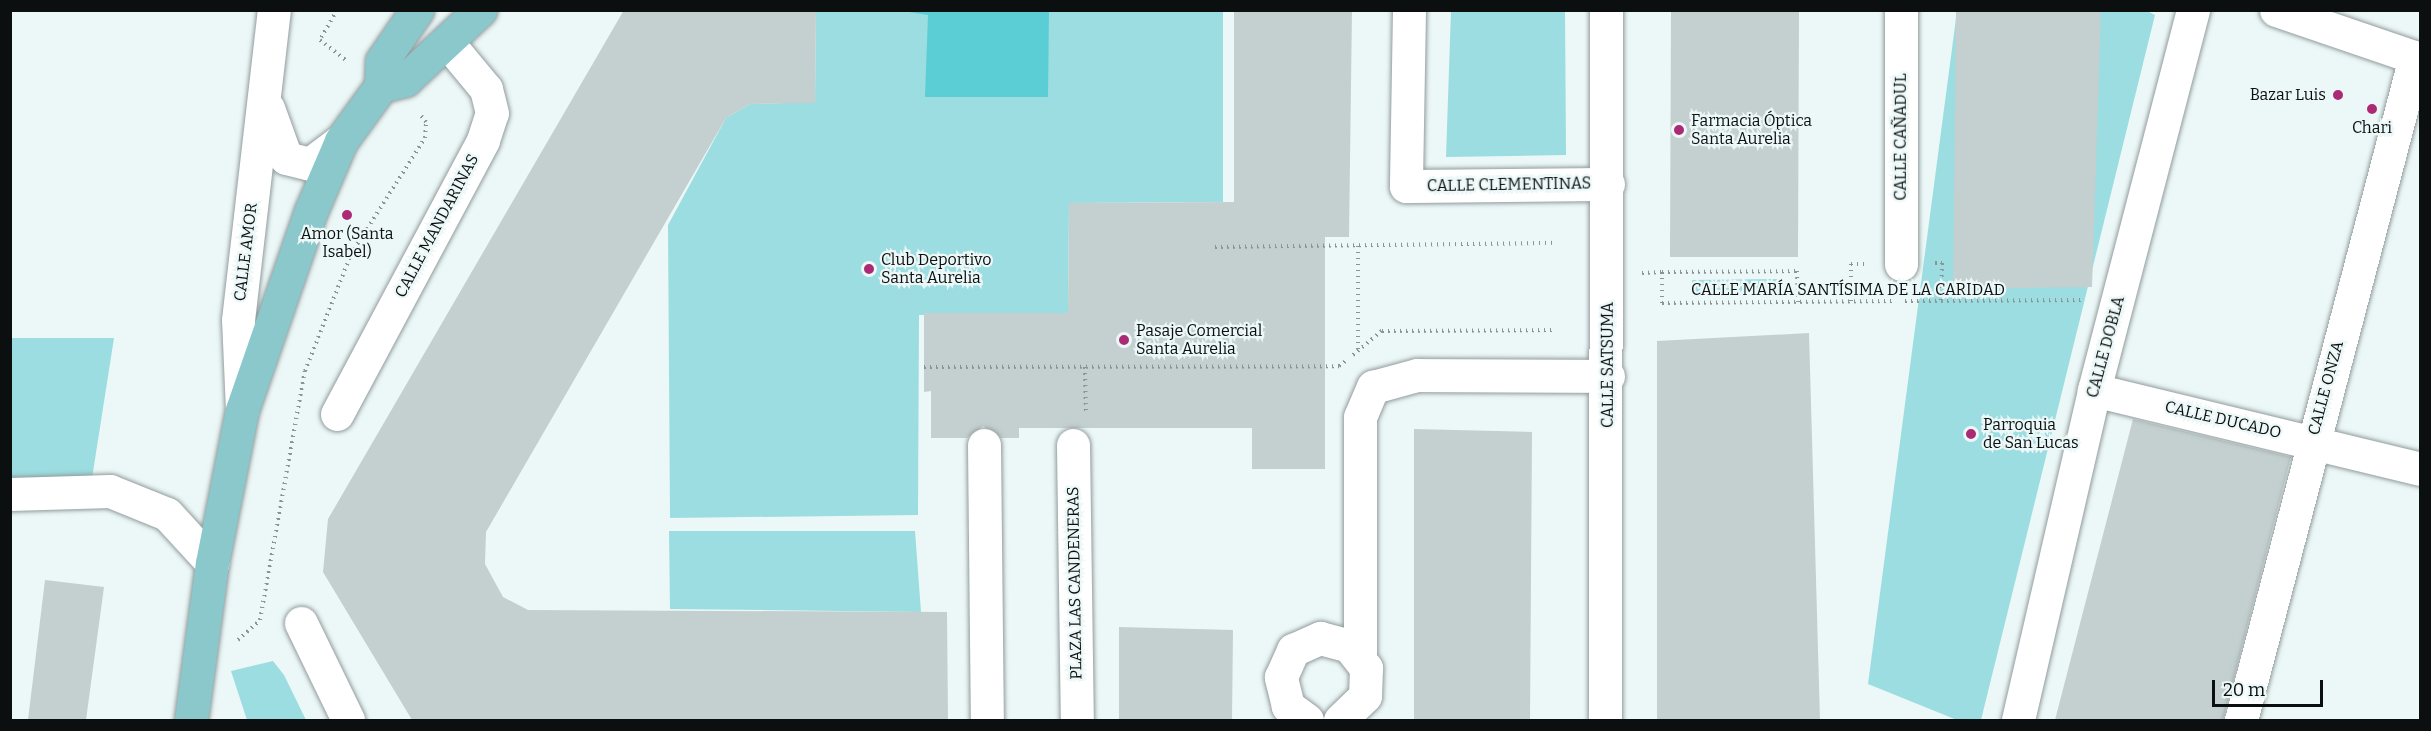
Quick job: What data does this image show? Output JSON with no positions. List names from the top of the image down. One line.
{"streets":{"main road":["CALLE AMOR"],"street":["CALLE CAÑADUL","CALLE CLEMENTINAS","CALLE MANDARINAS","CALLE DOBLA","CALLE SATSUMA","CALLE ONZA","CALLE DUCADO","PLAZA LAS CANDENERAS"],"path":["CALLE MARÍA SANTÍSIMA DE LA CARIDAD"]},"crossings":[["CALLE CLEMENTINAS","CALLE SATSUMA"],["CALLE MARÍA SANTÍSIMA DE LA CARIDAD","CALLE DOBLA"],["CALLE DOBLA","CALLE DUCADO"],["CALLE ONZA","CALLE DUCADO"]],"places":["Bazar Luis","Chari","Farmacia Óptica Santa Aurelia","Amor (Santa Isabel)","Club Deportivo Santa Aurelia","Pasaje Comercial Santa Aurelia","Parroquia de San Lucas"],"scale_bar":"20 m"}
